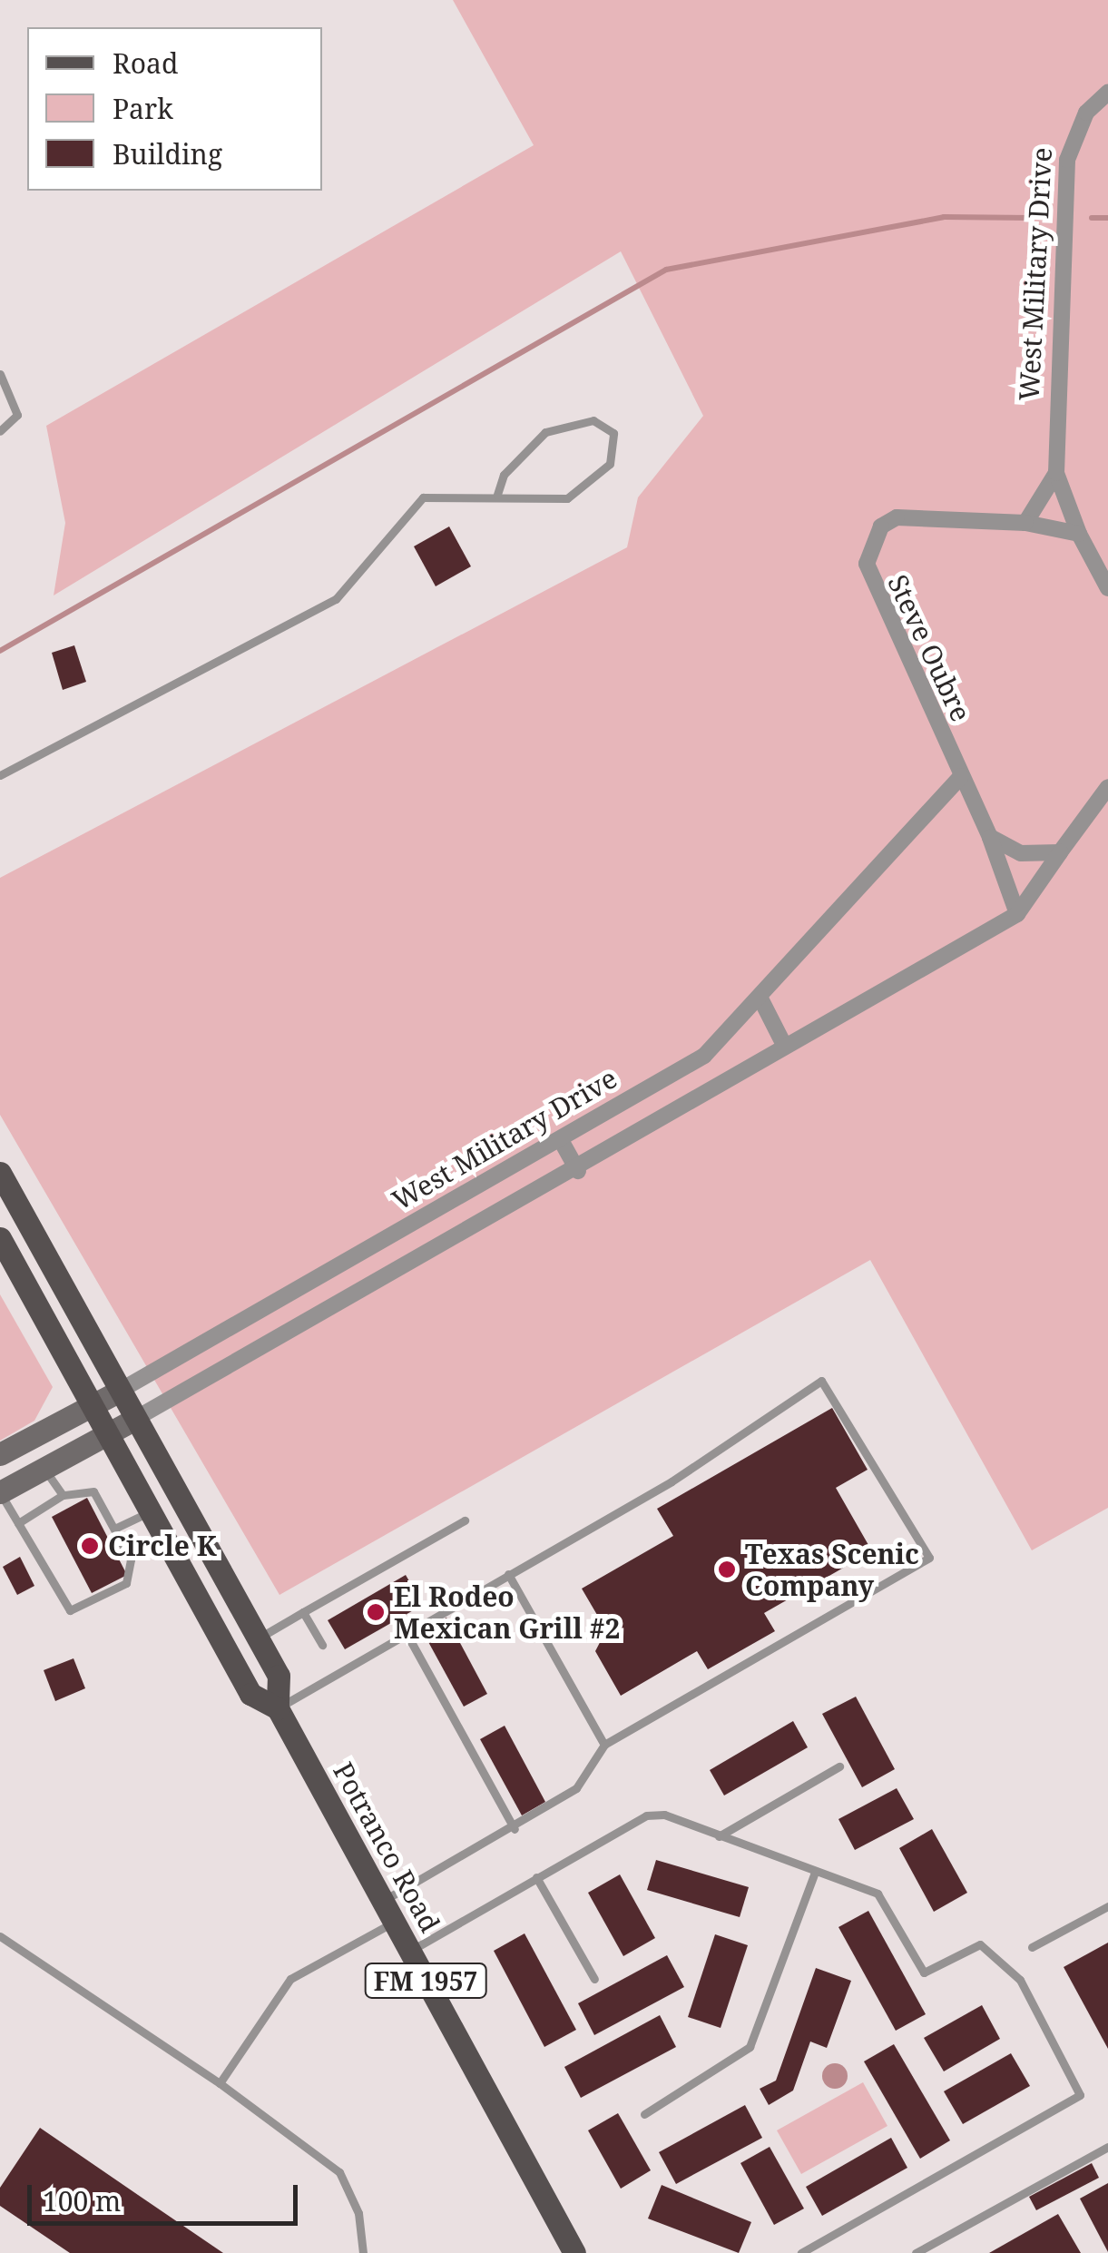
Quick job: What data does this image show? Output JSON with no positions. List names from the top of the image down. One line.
{"streets":{"main road":["West Military Drive","Potranco Road","FM 1957"],"street":["Steve Oubre"]},"crossings":[["West Military Drive","Steve Oubre"],["West Military Drive","Potranco Road"]],"places":["Circle K","Texas Scenic Company","El Rodeo Mexican Grill #2"],"legend":["Road","Park","Building"],"scale_bar":"100 m"}
